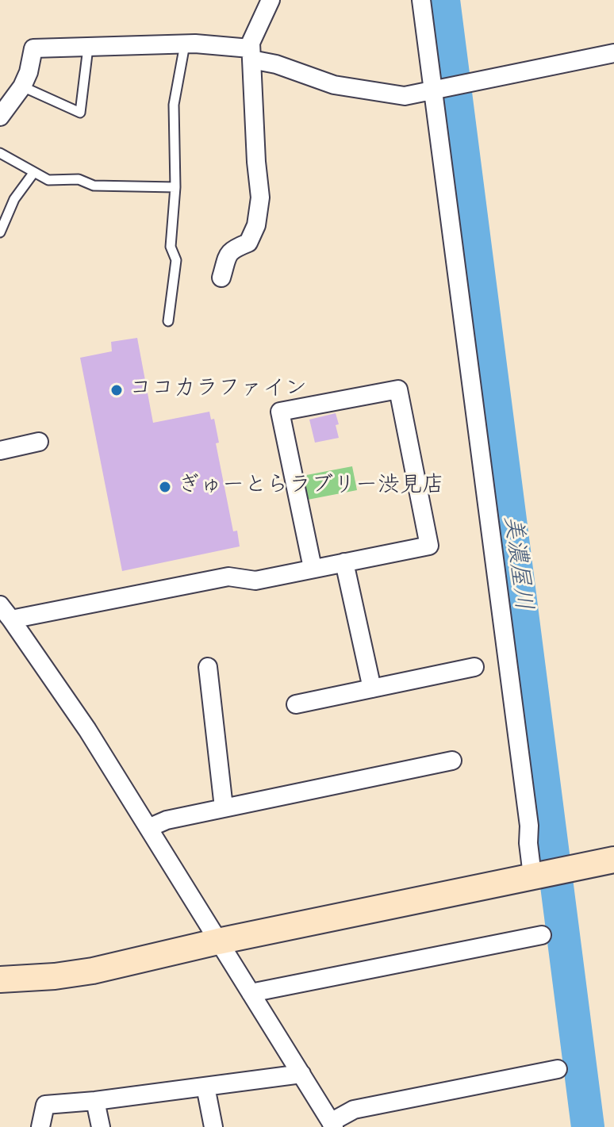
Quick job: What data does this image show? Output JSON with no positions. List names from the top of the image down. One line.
{"water":["美濃屋川"],"places":["ココカラファイン","ぎゅーとらラブリー渋見店"]}
